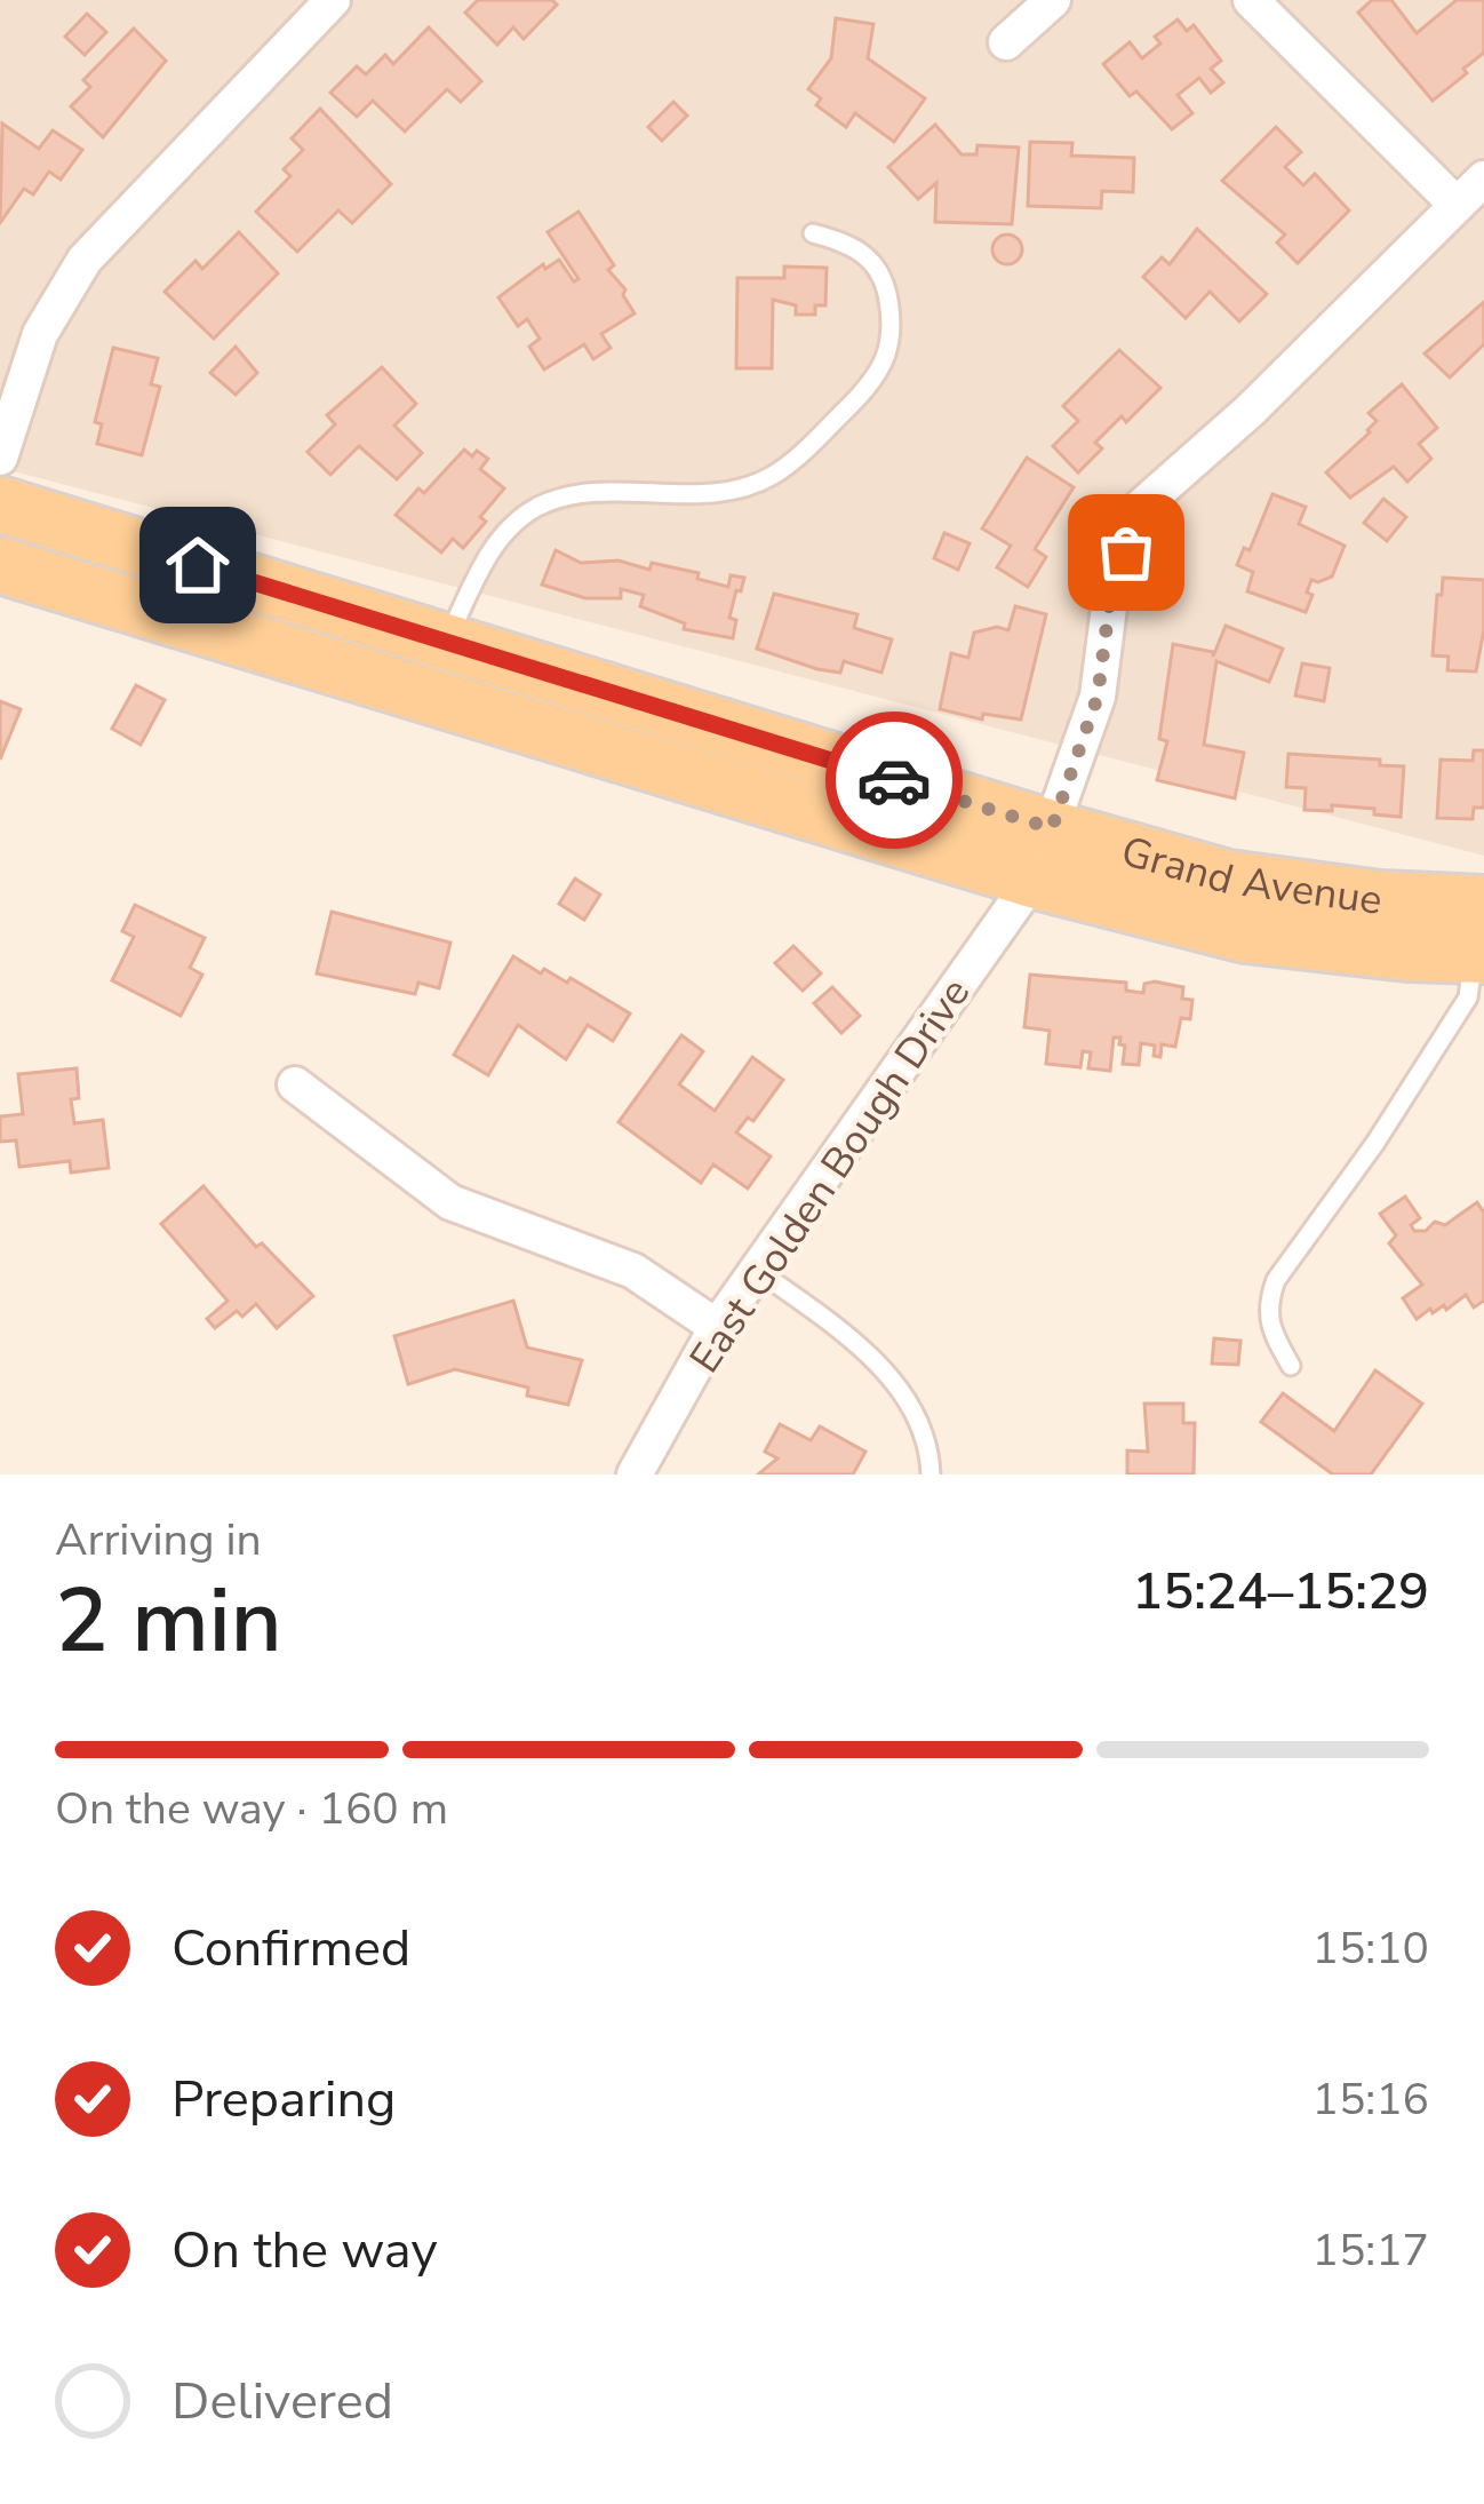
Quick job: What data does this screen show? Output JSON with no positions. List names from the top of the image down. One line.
{"streets":{"main road":["Grand Avenue"],"street":["East Golden Bough Drive"]},"crossings":[["Grand Avenue","East Golden Bough Drive"]],"page":{"heading":["2 min","Arriving in","15:24–15:29"],"bar":"On the way · 160 m","list":[["Confirmed","15:10"],["Preparing","15:16"],["On the way","15:17"],"Delivered"]}}
